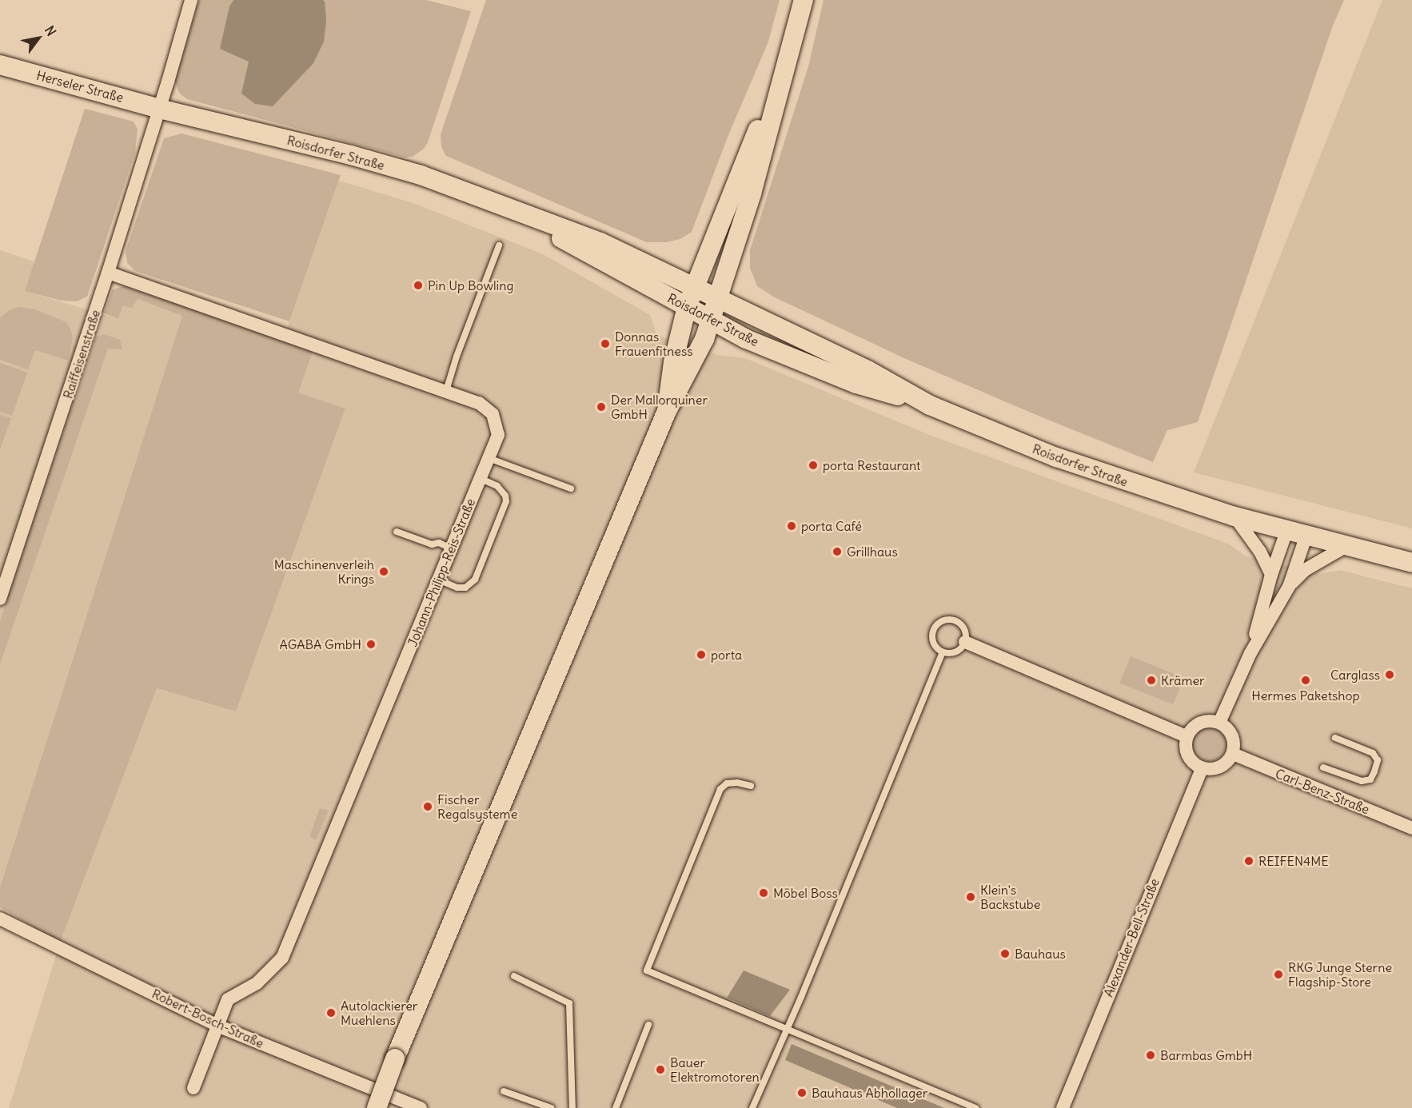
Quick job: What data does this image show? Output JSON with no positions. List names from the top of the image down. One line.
{"streets":{"main road":["Herseler Straße","Roisdorfer Straße"],"street":["Raiffeisenstraße","Johann-Philipp-Reis-Straße","Carl-Benz-Straße","Alexander-Bell-Straße","Robert-Bosch-Straße"]},"crossings":[["Herseler Straße","Roisdorfer Straße"],["Herseler Straße","Raiffeisenstraße"],["Roisdorfer Straße","Raiffeisenstraße"],["Raiffeisenstraße","Johann-Philipp-Reis-Straße"],["Johann-Philipp-Reis-Straße","Robert-Bosch-Straße"],["Carl-Benz-Straße","Alexander-Bell-Straße"]],"places":["Pin Up Bowling","Donnas Frauenfitness","Der Mallorquiner GmbH","porta Restaurant","porta Café","Grillhaus","Maschinenverleih Krings","AGABA GmbH","porta","Carglass","Krämer","Hermes Paketshop","Fischer Regalsysteme","REIFEN4ME","Möbel Boss","Klein's Backstube","Bauhaus","RKG Junge Sterne Flagship-Store","Autolackierer Muehlens","Barmbas GmbH","Bauer Elektromotoren","Bauhaus Abhollager"],"north":"top right"}
